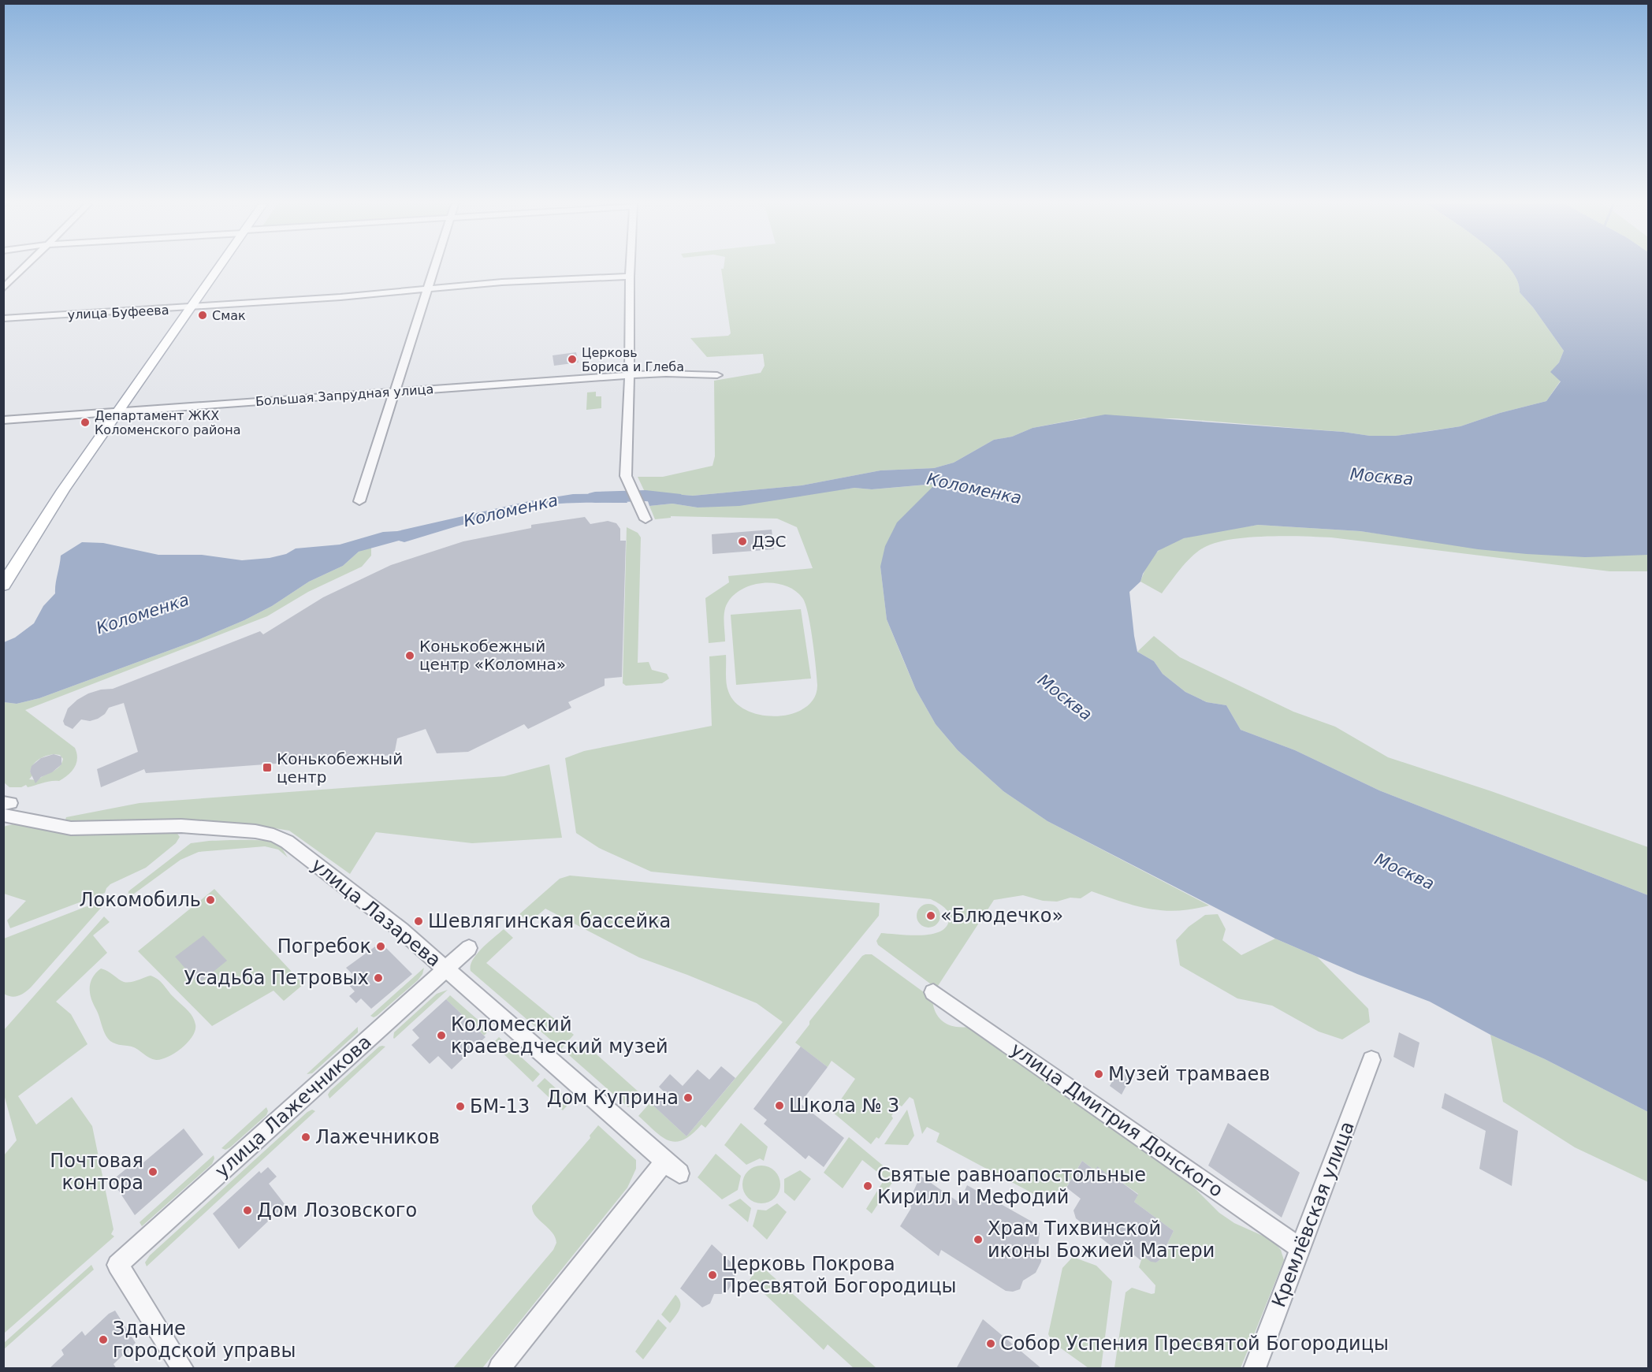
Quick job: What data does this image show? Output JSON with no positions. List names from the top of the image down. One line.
{"streets":{"street":["улица Буфеева","Большая Запрудная улица","улица Лазарева","улица Лажечникова","улица Дмитрия Донского","Кремлёвская улица"]},"crossings":[["улица Лазарева","улица Лажечникова"],["улица Дмитрия Донского","Кремлёвская улица"]],"water":["Москва","Коломенка"],"places":{"other":["Смак","Церковь Бориса и Глеба","Департамент ЖКХ Коломенского района","ДЭС","Конькобежный центр «Коломна»","Локомобиль","«Блюдечко»","Шевлягинская бассейка","Погребок","Усадьба Петровых","Коломеский краеведческий музей","Музей трамваев","Дом Куприна","Школа № 3","БМ-13","Лажечников","Почтовая контора","Святые равноапостольные Кирилл и Мефодий","Дом Лозовского","Храм Тихвинской иконы Божией Матери","Церковь Покрова Пресвятой Богородицы","Здание городской управы","Собор Успения Пресвятой Богородицы"],"transit":["Конькобежный центр"]}}
